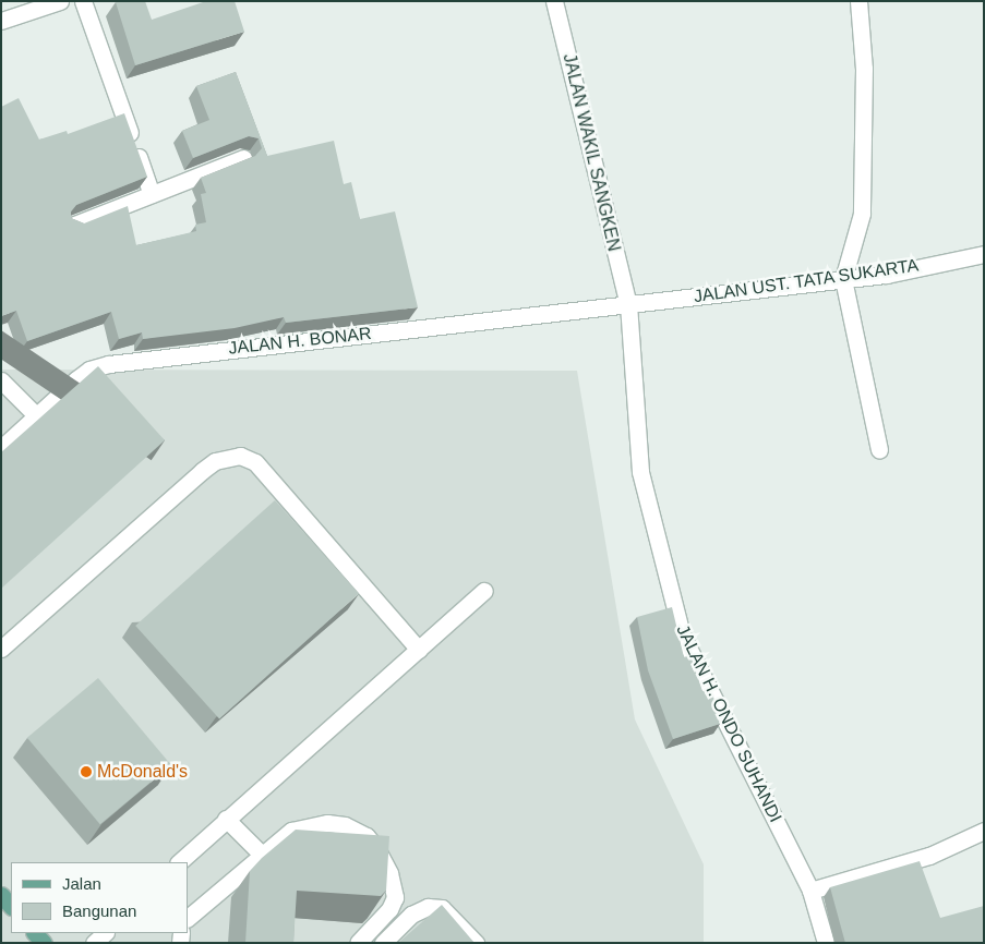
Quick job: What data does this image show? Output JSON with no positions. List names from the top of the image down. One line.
{"streets":{"street":["JALAN WAKIL SANGKEN","JALAN UST. TATA SUKARTA","JALAN H. BONAR","JALAN H. ONDO SUHANDI"]},"crossings":[["JALAN WAKIL SANGKEN","JALAN UST. TATA SUKARTA"],["JALAN WAKIL SANGKEN","JALAN H. BONAR"],["JALAN WAKIL SANGKEN","JALAN H. ONDO SUHANDI"],["JALAN UST. TATA SUKARTA","JALAN H. BONAR"],["JALAN UST. TATA SUKARTA","JALAN H. ONDO SUHANDI"],["JALAN H. BONAR","JALAN H. ONDO SUHANDI"]],"places":["McDonald's"],"legend":["Jalan","Bangunan"]}
